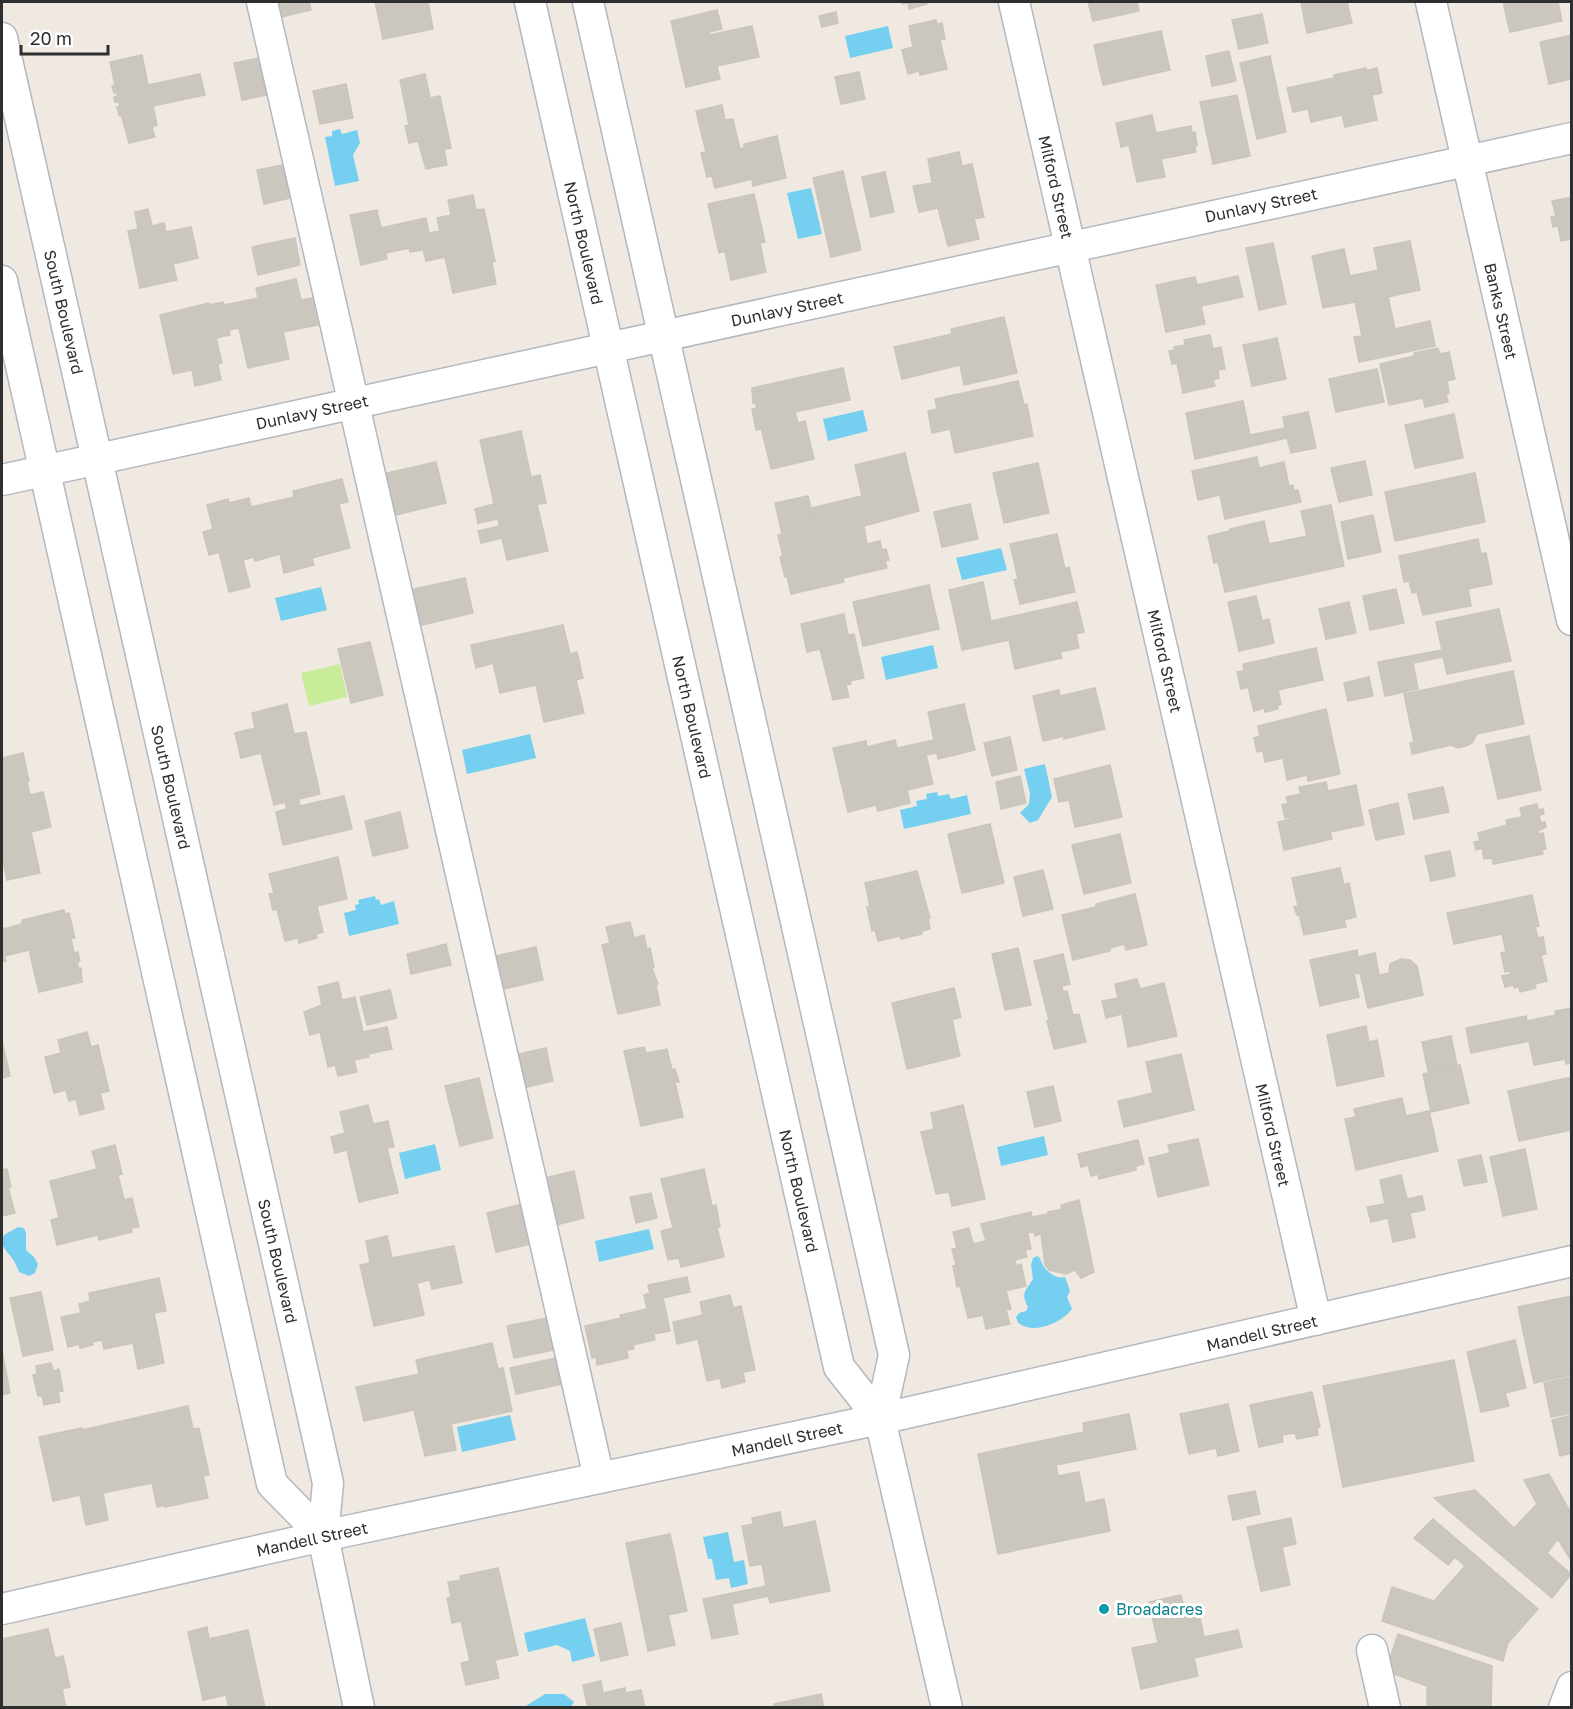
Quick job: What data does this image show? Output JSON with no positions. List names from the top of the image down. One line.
{"streets":{"street":["Milford Street","Dunlavy Street","North Boulevard","Banks Street","South Boulevard","Mandell Street"]},"crossings":[["Milford Street","Dunlavy Street"],["Milford Street","Mandell Street"],["Dunlavy Street","North Boulevard"],["Dunlavy Street","Banks Street"],["Dunlavy Street","South Boulevard"],["North Boulevard","Mandell Street"],["South Boulevard","Mandell Street"]],"places":["Broadacres"],"scale_bar":"20 m"}
